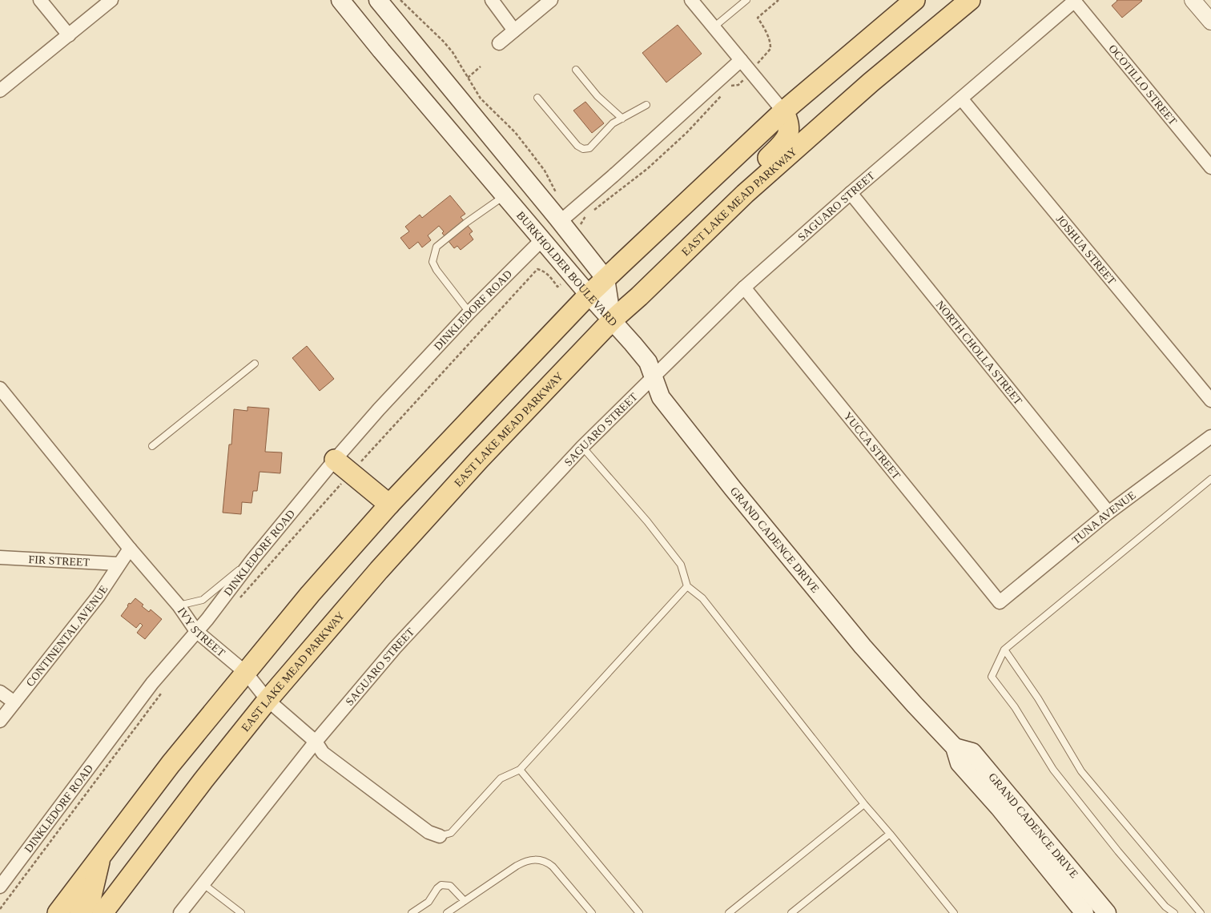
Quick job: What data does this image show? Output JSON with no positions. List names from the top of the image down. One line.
{"streets":{"main road":["EAST LAKE MEAD PARKWAY","BURKHOLDER BOULEVARD","GRAND CADENCE DRIVE"],"street":["OCOTILLO STREET","SAGUARO STREET","JOSHUA STREET","DINKLEDORF ROAD","NORTH CHOLLA STREET","YUCCA STREET","TUNA AVENUE","FIR STREET","IVY STREET","CONTINENTAL AVENUE"]},"crossings":[["OCOTILLO STREET","SAGUARO STREET"],["EAST LAKE MEAD PARKWAY","BURKHOLDER BOULEVARD"],["EAST LAKE MEAD PARKWAY","GRAND CADENCE DRIVE"],["EAST LAKE MEAD PARKWAY","IVY STREET"],["SAGUARO STREET","JOSHUA STREET"],["SAGUARO STREET","NORTH CHOLLA STREET"],["SAGUARO STREET","YUCCA STREET"],["SAGUARO STREET","GRAND CADENCE DRIVE"],["SAGUARO STREET","IVY STREET"],["BURKHOLDER BOULEVARD","DINKLEDORF ROAD"],["BURKHOLDER BOULEVARD","GRAND CADENCE DRIVE"],["DINKLEDORF ROAD","IVY STREET"],["NORTH CHOLLA STREET","TUNA AVENUE"],["YUCCA STREET","TUNA AVENUE"],["FIR STREET","CONTINENTAL AVENUE"],["IVY STREET","CONTINENTAL AVENUE"]]}
